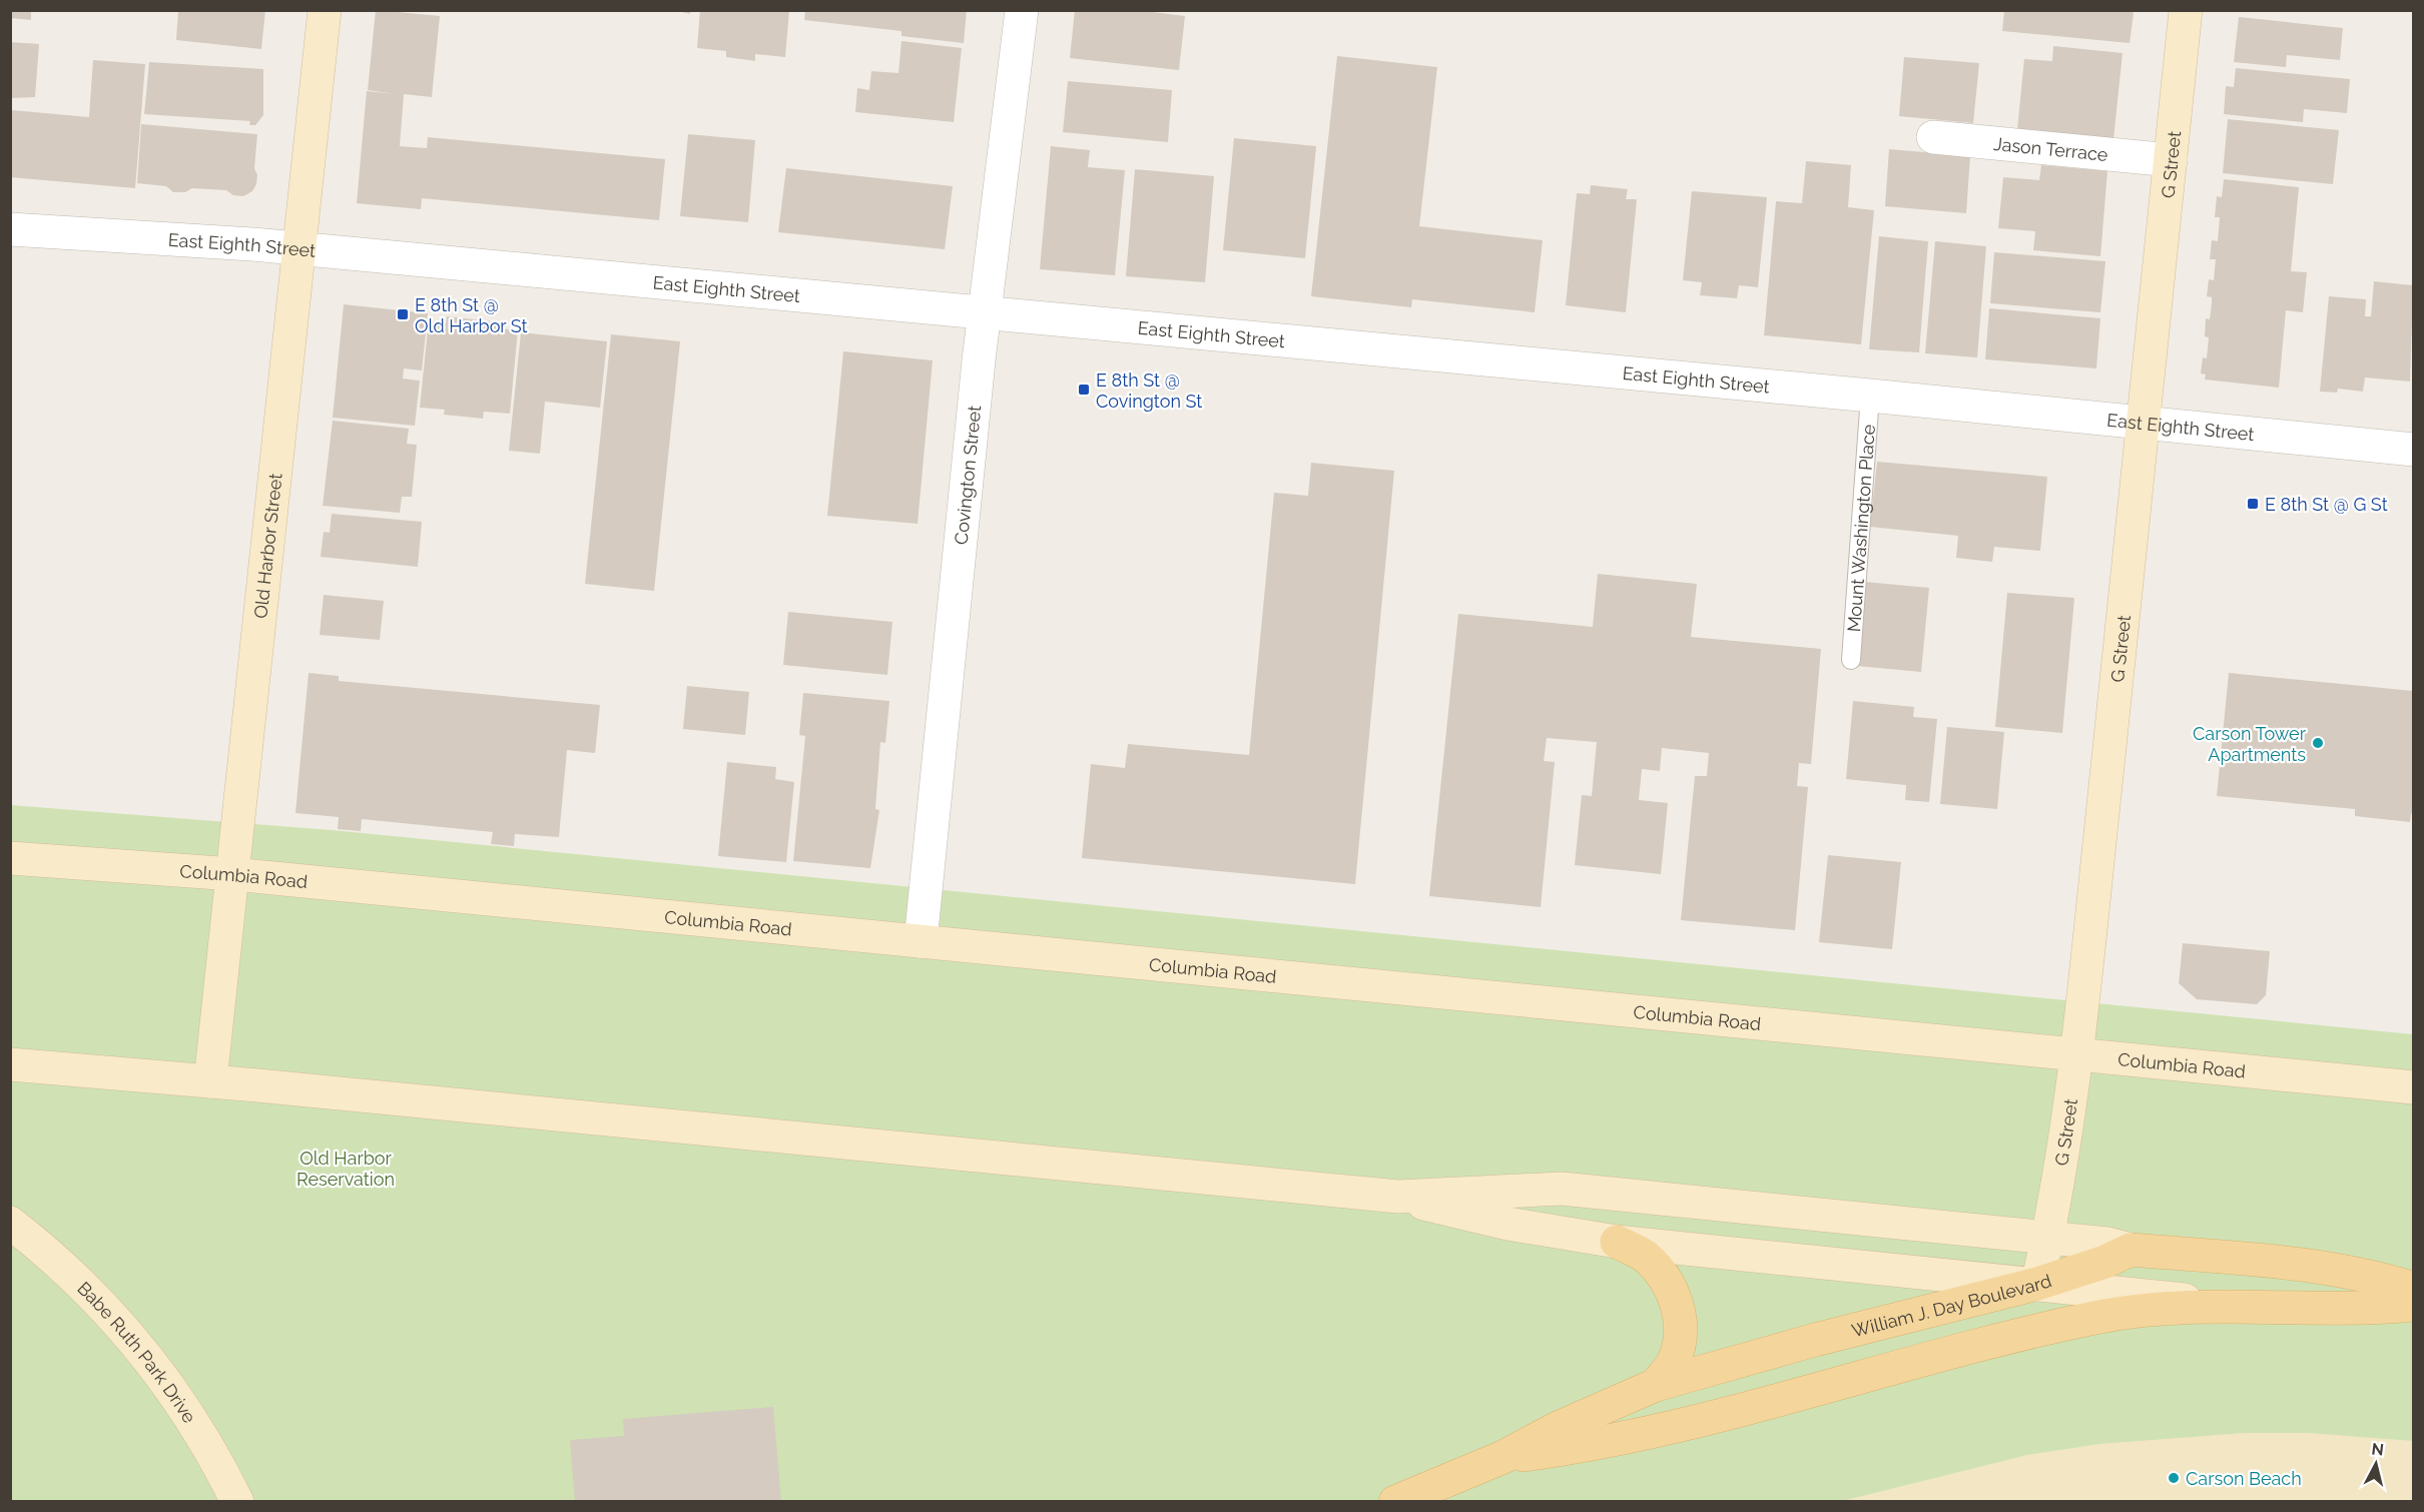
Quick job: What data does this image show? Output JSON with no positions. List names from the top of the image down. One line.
{"streets":{"main road":["G Street","Old Harbor Street","Columbia Road","William J. Day Boulevard","Babe Ruth Park Drive"],"street":["Jason Terrace","East Eighth Street","Covington Street"],"lane":["Mount Washington Place"]},"crossings":[["Jason Terrace","G Street"],["G Street","East Eighth Street"],["G Street","Columbia Road"],["G Street","William J. Day Boulevard"],["East Eighth Street","Covington Street"],["East Eighth Street","Mount Washington Place"],["East Eighth Street","Old Harbor Street"],["Covington Street","Columbia Road"],["Old Harbor Street","Columbia Road"]],"parks":["Old Harbor Reservation"],"places":{"transit":["E 8th St @ Old Harbor St","E 8th St @ Covington St","E 8th St @ G St"],"other":["Carson Tower Apartments","Carson Beach"]},"north":"top"}
